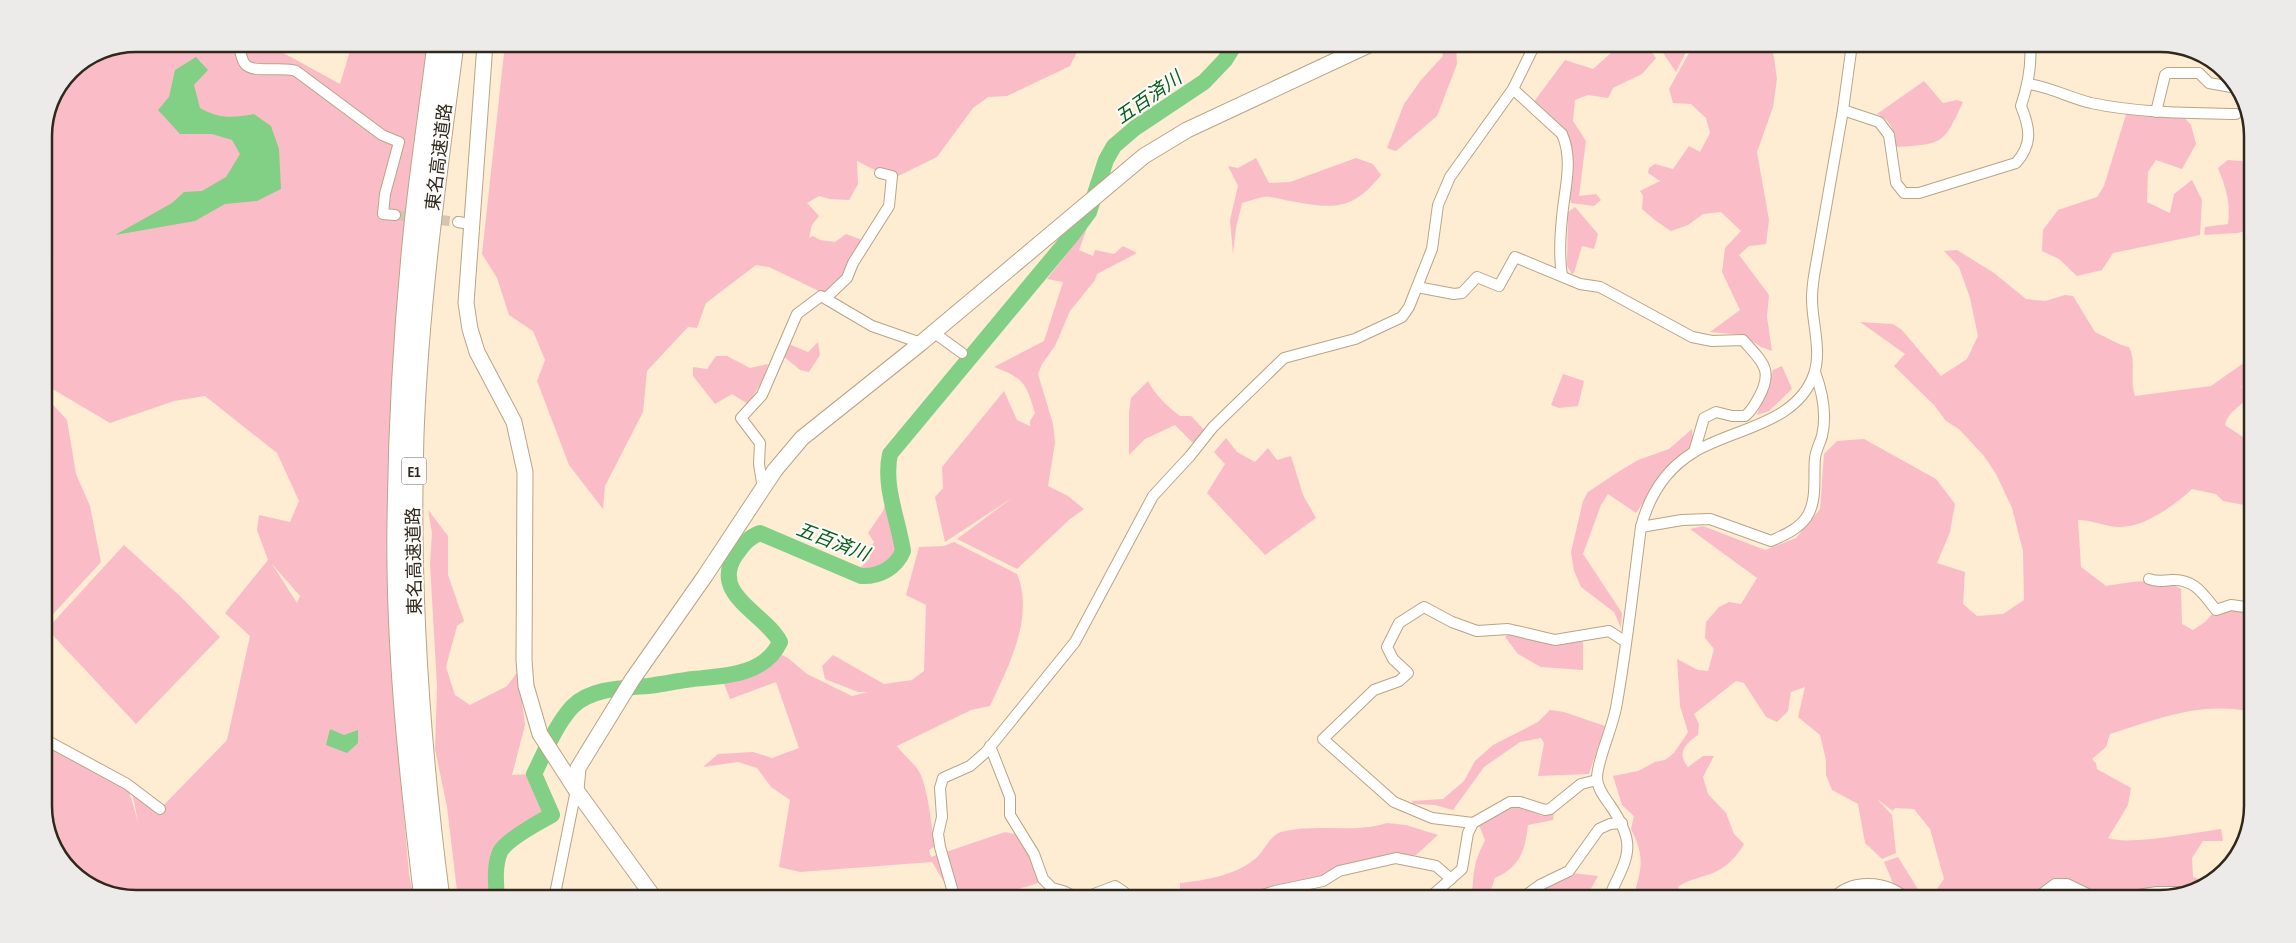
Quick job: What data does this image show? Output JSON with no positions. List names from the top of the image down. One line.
{"streets":{"highway":["東名高速道路","E1"]},"water":["五百済川"]}
